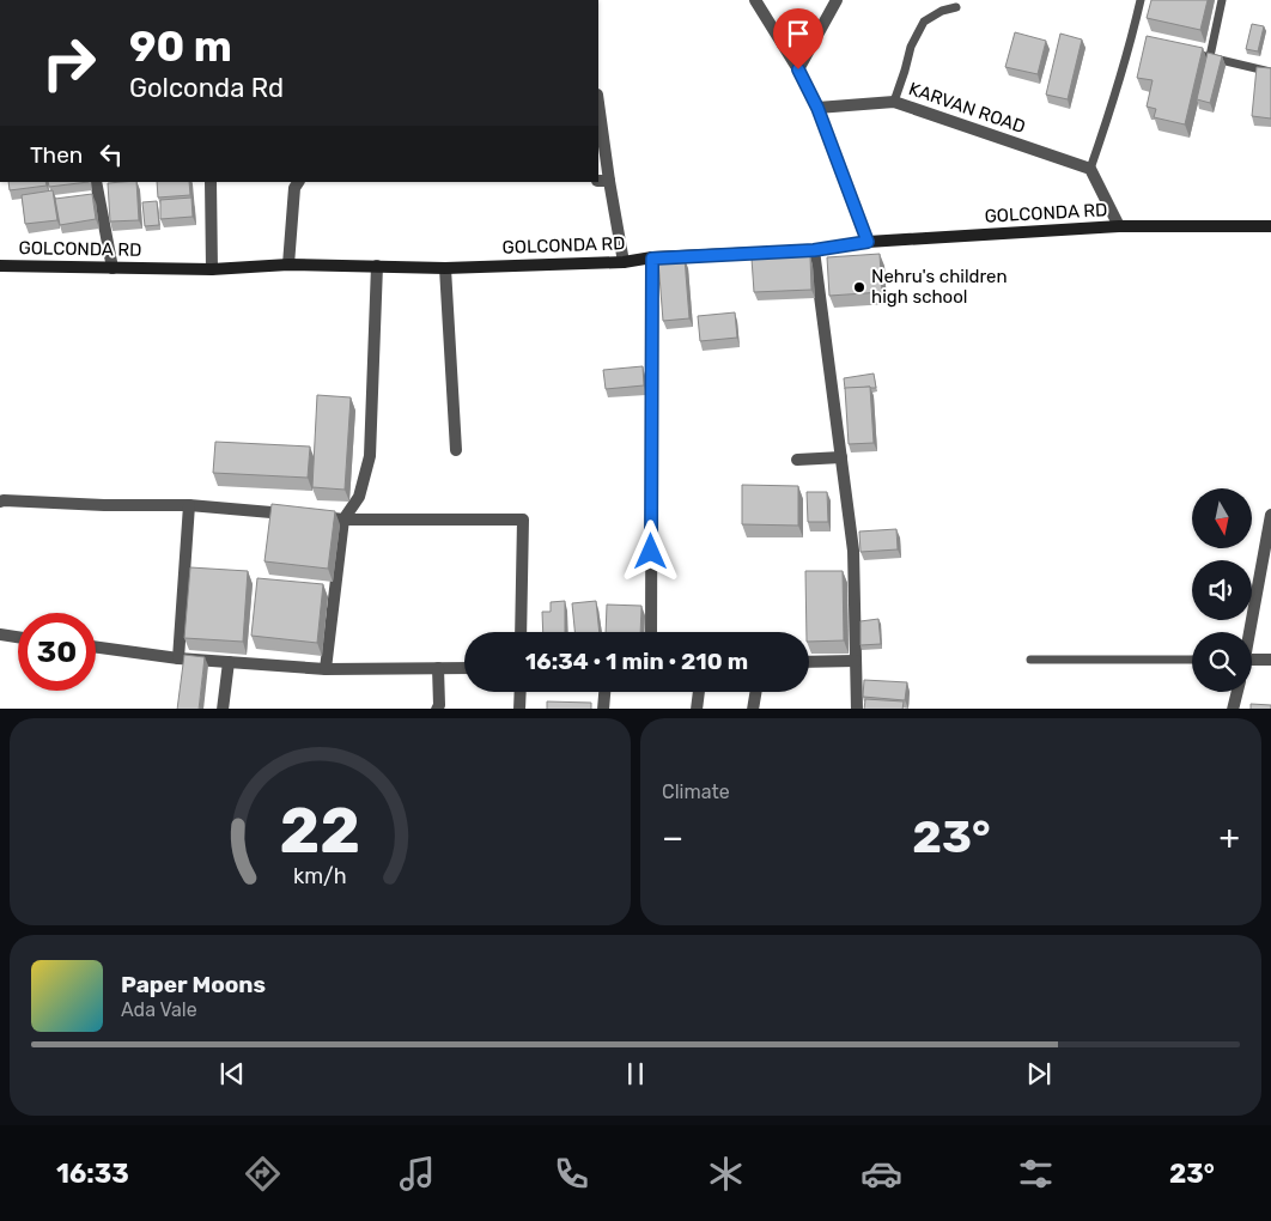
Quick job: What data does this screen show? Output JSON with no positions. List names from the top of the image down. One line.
{"streets":{"main road":["GOLCONDA RD"],"street":["KARVAN ROAD"]},"places":["Nehru's children high school"],"north":"bottom","page":{"turn":["90 m","Golconda Rd"],"then":"Then","limit":"30","trip":"16:34 · 1 min · 210 m","tile":"Climate","heat":["−","23°","+"],"song":["Paper Moons","Ada Vale"],"tabs":["16:33","23°"],"gauge":["22","km/h"]}}
